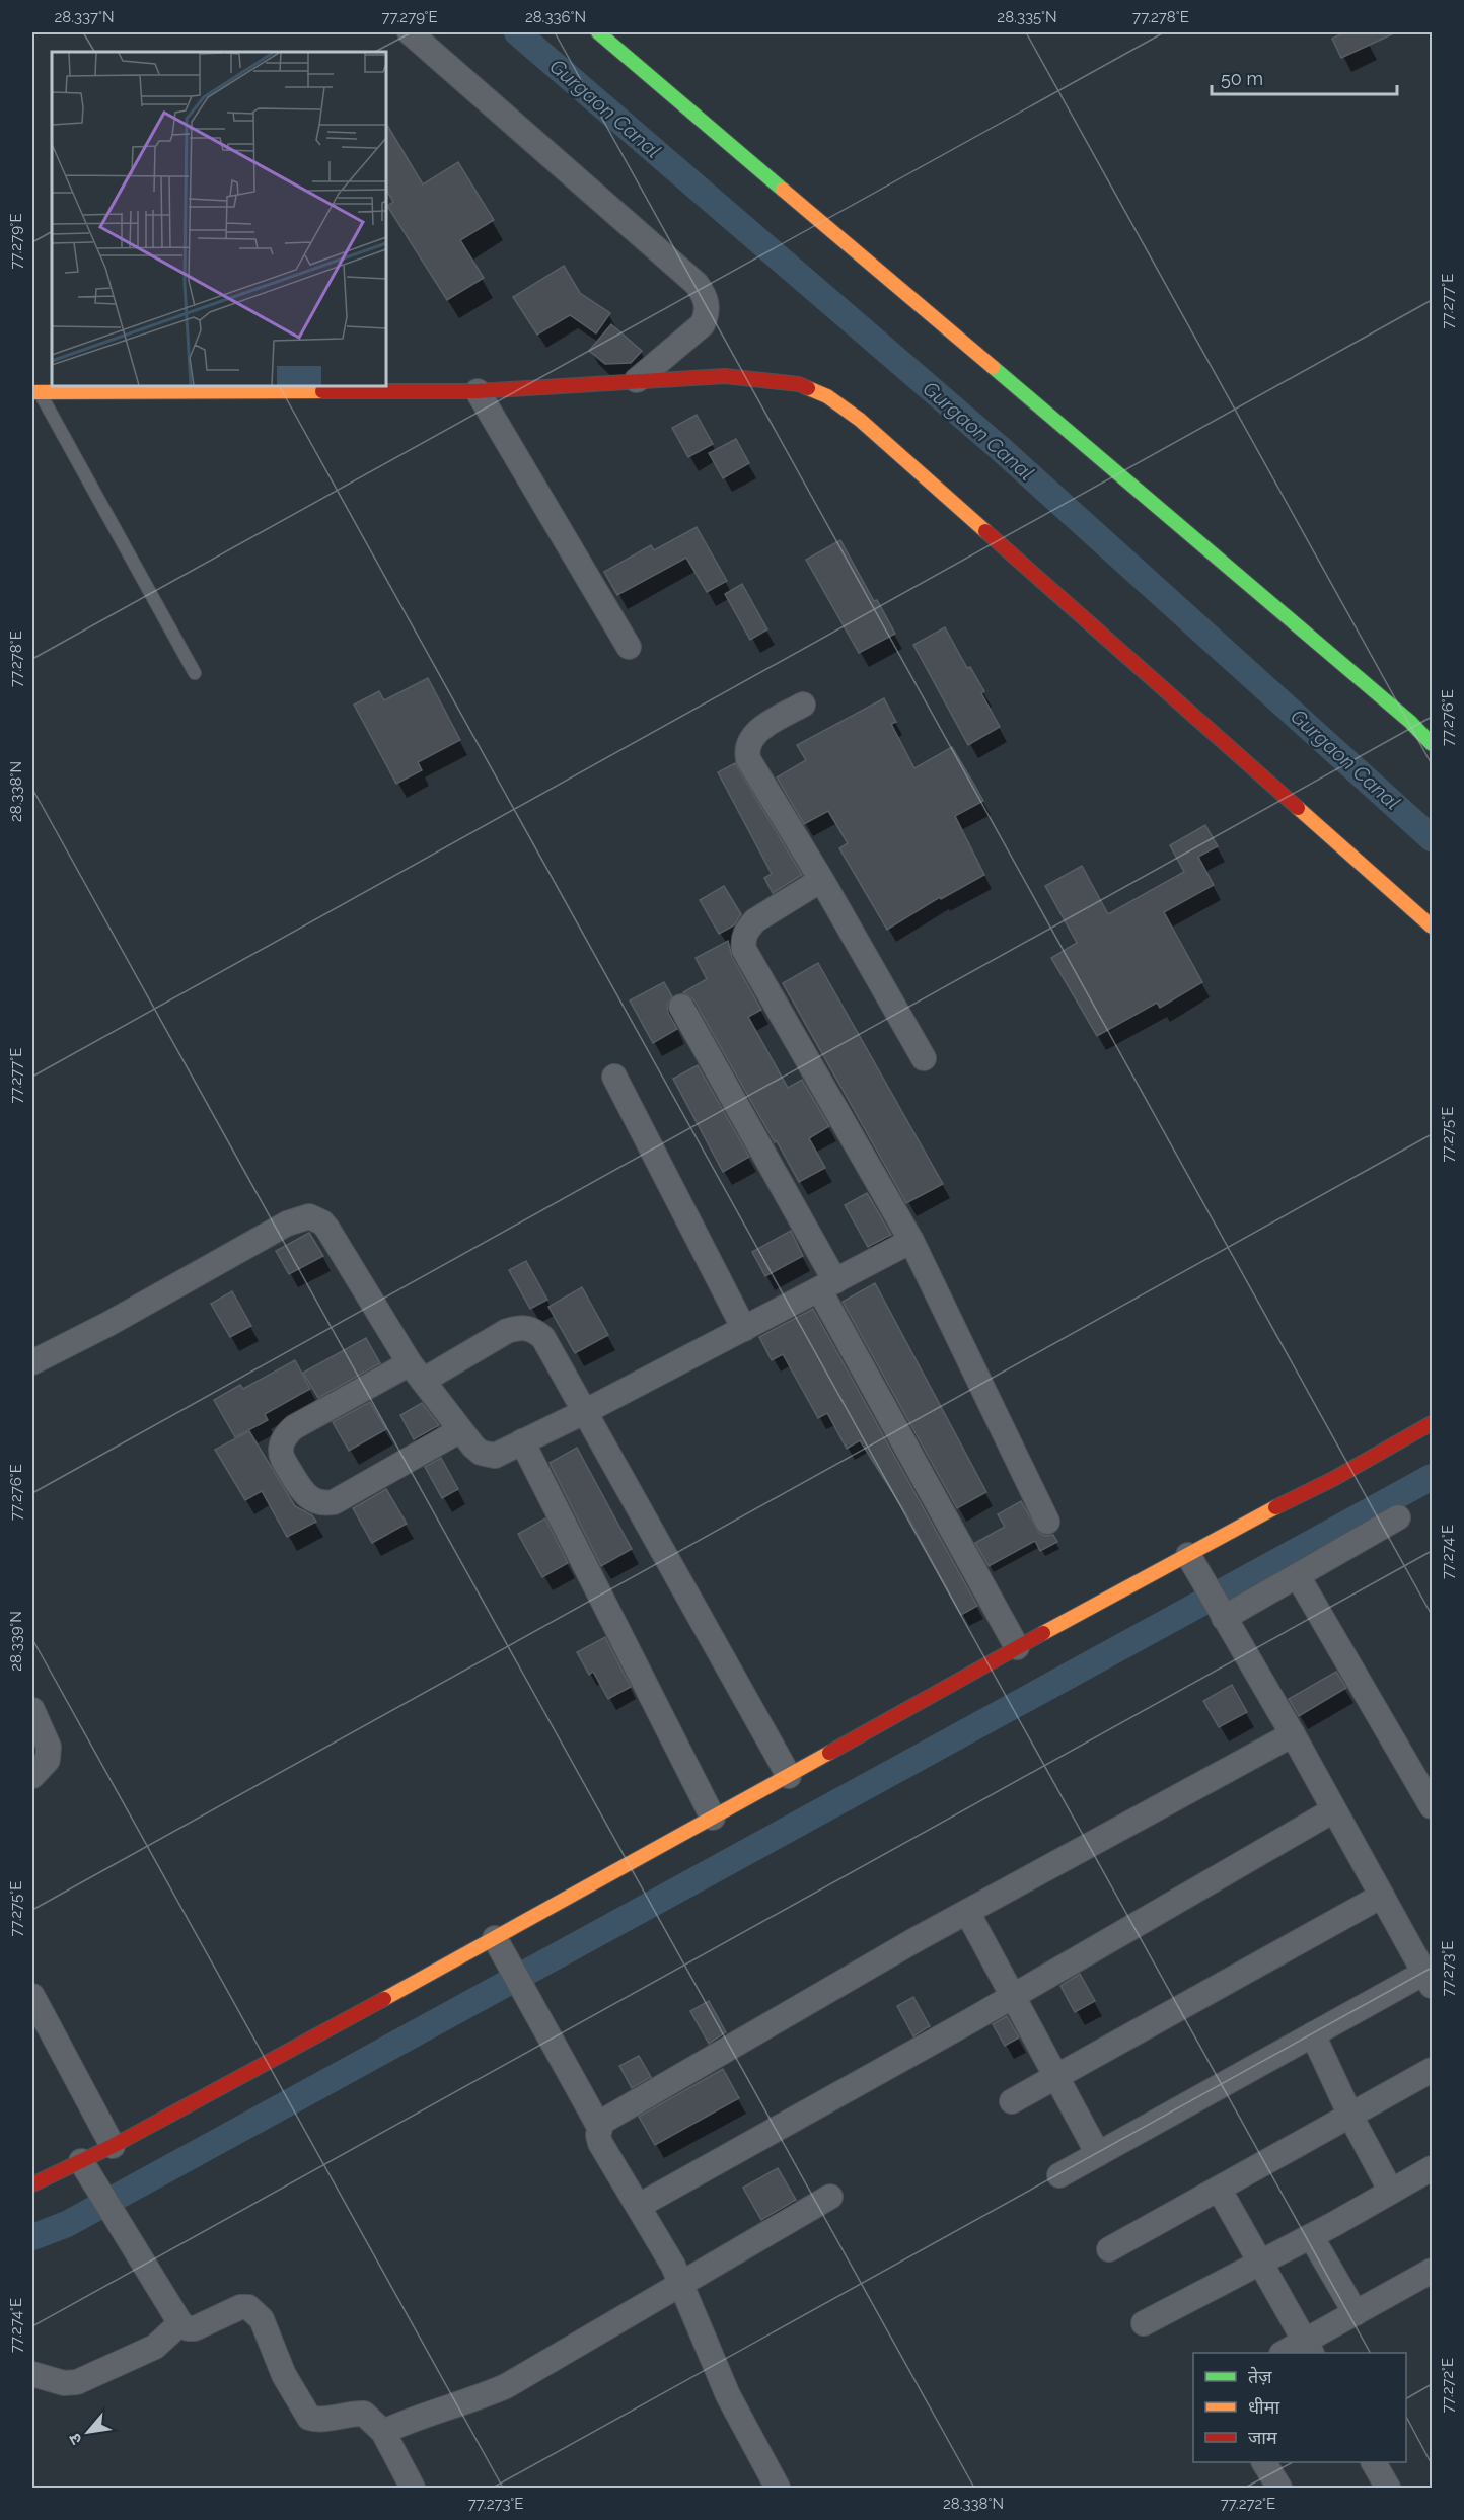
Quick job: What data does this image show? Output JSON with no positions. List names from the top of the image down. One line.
{"water":["Gurgaon Canal"],"legend":["तेज़","धीमा","जाम"],"scale_bar":"50 m","north":"bottom left","coordinates":["28.337°N","77.279°E","28.336°N","28.335°N","77.278°E","77.277°E","77.276°E","28.338°N","77.275°E","77.274°E","28.339°N","77.273°E","77.272°E"]}
